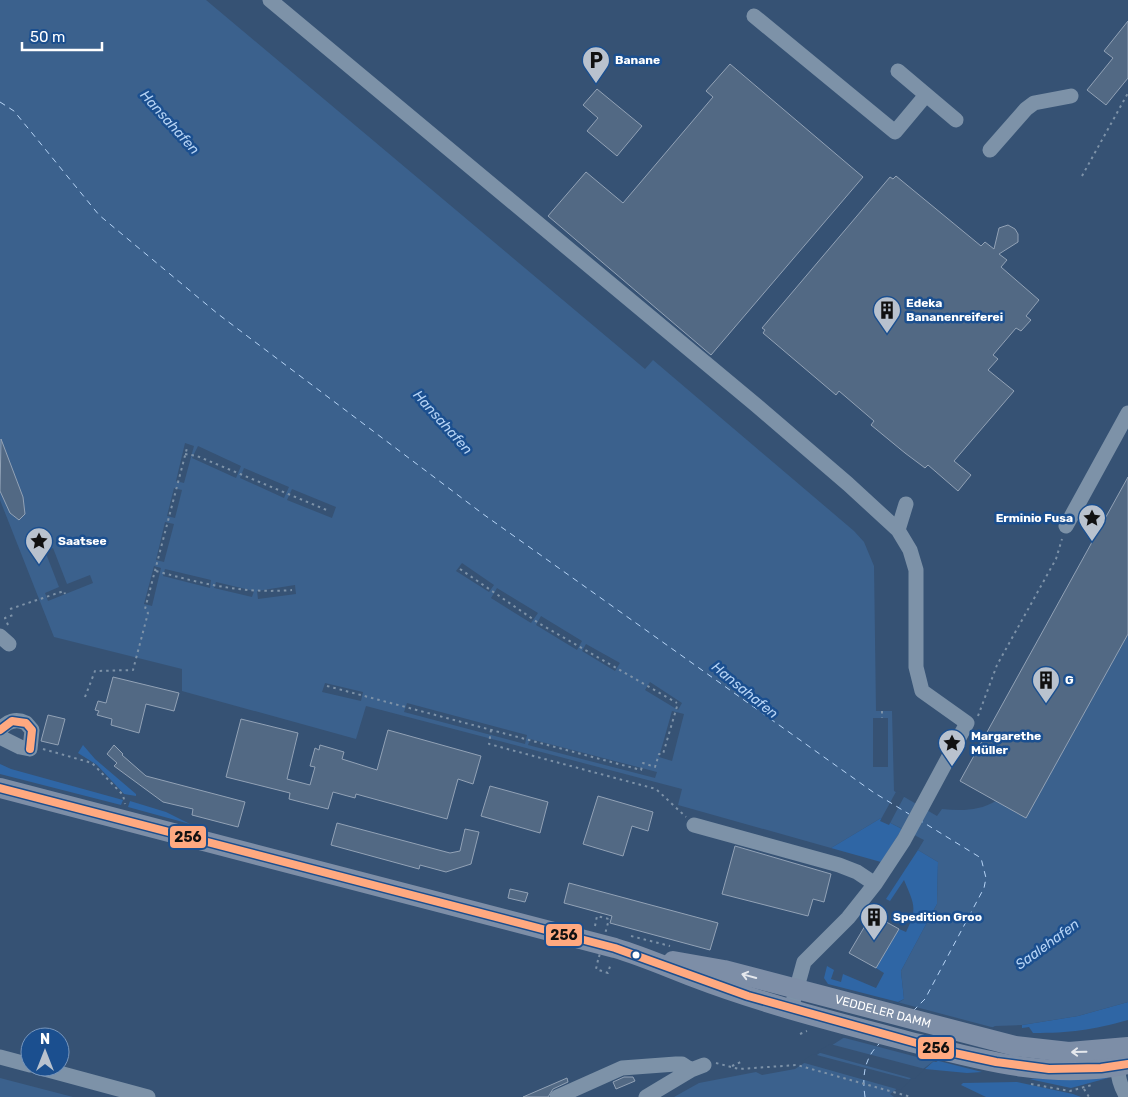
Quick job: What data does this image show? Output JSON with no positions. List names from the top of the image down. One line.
{"streets":{"main road":["VEDDELER DAMM"]},"water":["Hansahafen","Saalehafen"],"places":{"parking":["Banane"],"building":["Edeka Bananenreiferei","G","Spedition Groo"],"place":["Erminio Fusa","Saatsee","Margarethe Müller"]},"lines":["transit line 256"],"scale_bar":"50 m","north":"top"}
